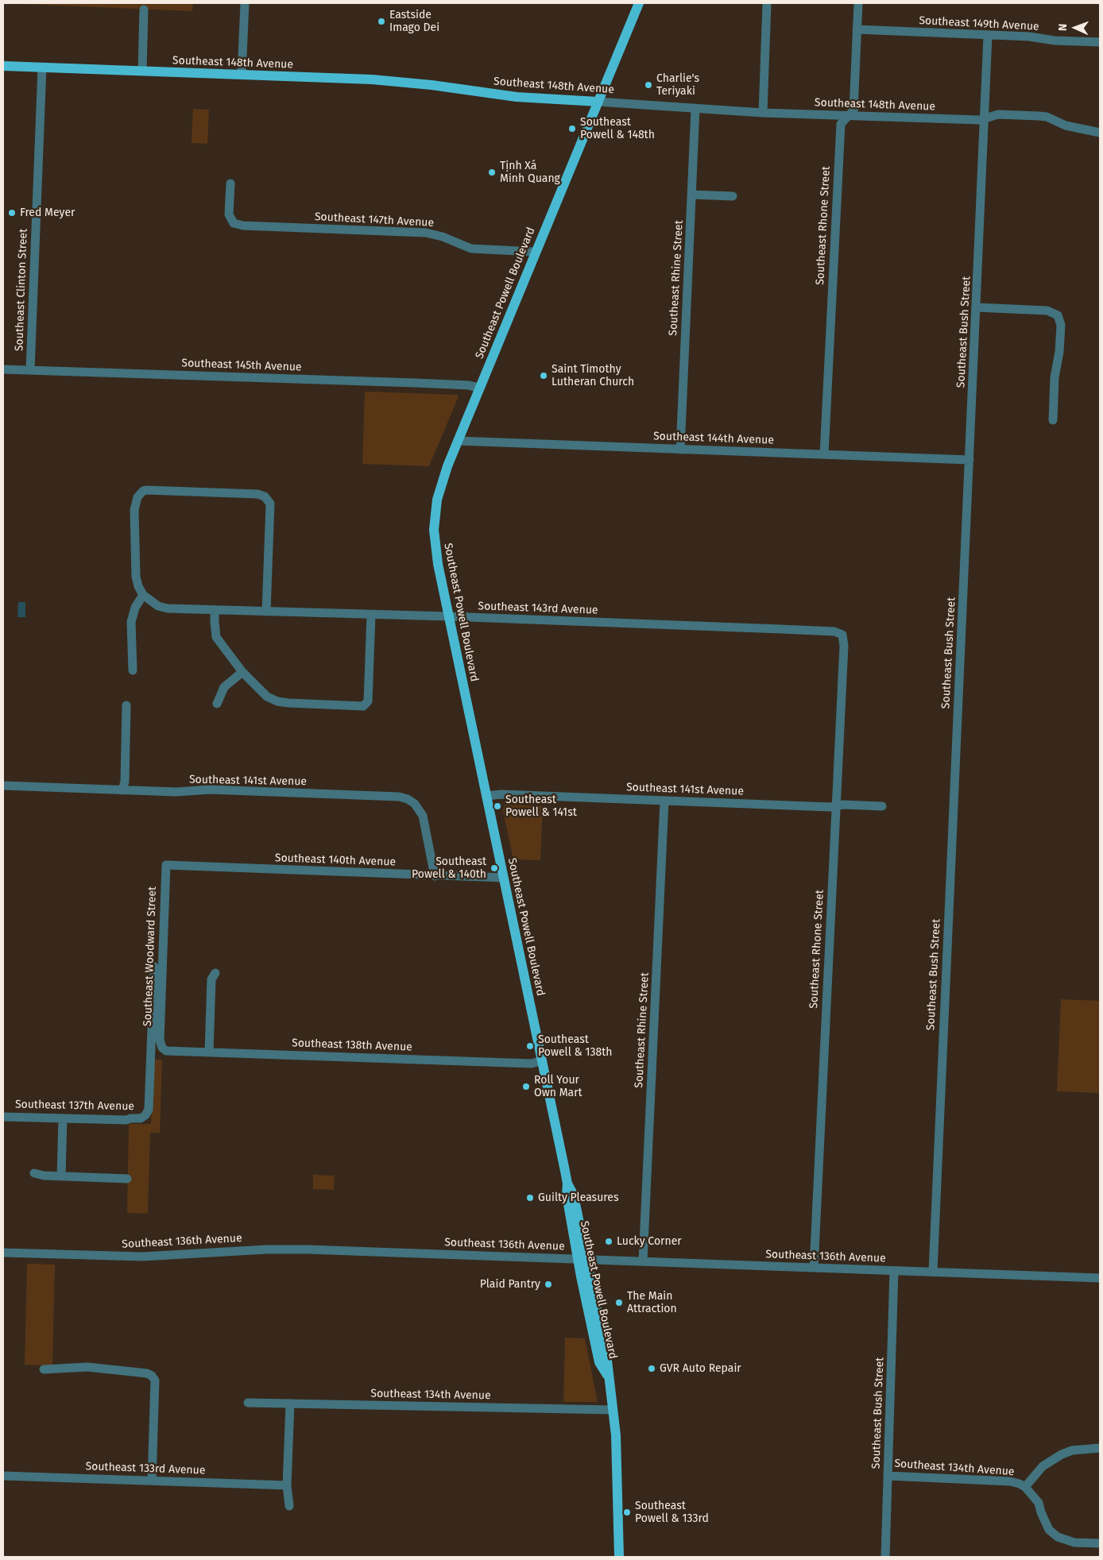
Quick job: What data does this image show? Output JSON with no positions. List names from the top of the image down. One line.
{"streets":{"main road":["Southeast 148th Avenue","Southeast Powell Boulevard"],"street":["Southeast 149th Avenue","Southeast 147th Avenue","Southeast Rhone Street","Southeast Rhine Street","Southeast Clinton Street","Southeast Bush Street","Southeast 145th Avenue","Southeast 144th Avenue","Southeast 143rd Avenue","Southeast 141st Avenue","Southeast 140th Avenue","Southeast Woodward Street","Southeast 138th Avenue","Southeast 137th Avenue","Southeast 136th Avenue","Southeast 134th Avenue","Southeast 133rd Avenue"]},"crossings":[["Southeast 149th Avenue","Southeast Rhone Street"],["Southeast 149th Avenue","Southeast Bush Street"],["Southeast 148th Avenue","Southeast Rhone Street"],["Southeast 148th Avenue","Southeast Rhine Street"],["Southeast 148th Avenue","Southeast Clinton Street"],["Southeast 148th Avenue","Southeast Powell Boulevard"],["Southeast 148th Avenue","Southeast Bush Street"],["Southeast 147th Avenue","Southeast Powell Boulevard"],["Southeast Rhone Street","Southeast 144th Avenue"],["Southeast Rhone Street","Southeast 143rd Avenue"],["Southeast Rhone Street","Southeast 141st Avenue"],["Southeast Rhone Street","Southeast 136th Avenue"],["Southeast Rhine Street","Southeast 144th Avenue"],["Southeast Rhine Street","Southeast 141st Avenue"],["Southeast Rhine Street","Southeast 136th Avenue"],["Southeast Clinton Street","Southeast 145th Avenue"],["Southeast Powell Boulevard","Southeast 145th Avenue"],["Southeast Powell Boulevard","Southeast 144th Avenue"],["Southeast Powell Boulevard","Southeast 143rd Avenue"],["Southeast Powell Boulevard","Southeast 141st Avenue"],["Southeast Powell Boulevard","Southeast 140th Avenue"],["Southeast Powell Boulevard","Southeast 138th Avenue"],["Southeast Powell Boulevard","Southeast 136th Avenue"],["Southeast Powell Boulevard","Southeast 134th Avenue"],["Southeast Bush Street","Southeast 144th Avenue"],["Southeast Bush Street","Southeast 136th Avenue"],["Southeast Bush Street","Southeast 134th Avenue"],["Southeast 141st Avenue","Southeast 140th Avenue"],["Southeast 140th Avenue","Southeast Woodward Street"],["Southeast Woodward Street","Southeast 138th Avenue"],["Southeast Woodward Street","Southeast 137th Avenue"]],"places":["Eastside Imago Dei","Charlie's Teriyaki","Southeast Powell & 148th","Tịnh Xá Minh Quang","Fred Meyer","Saint Timothy Lutheran Church","Southeast Powell & 141st","Southeast Powell & 140th","Southeast Powell & 138th","Roll Your Own Mart","Guilty Pleasures","Lucky Corner","Plaid Pantry","The Main Attraction","GVR Auto Repair","Southeast Powell & 133rd"],"north":"left"}
